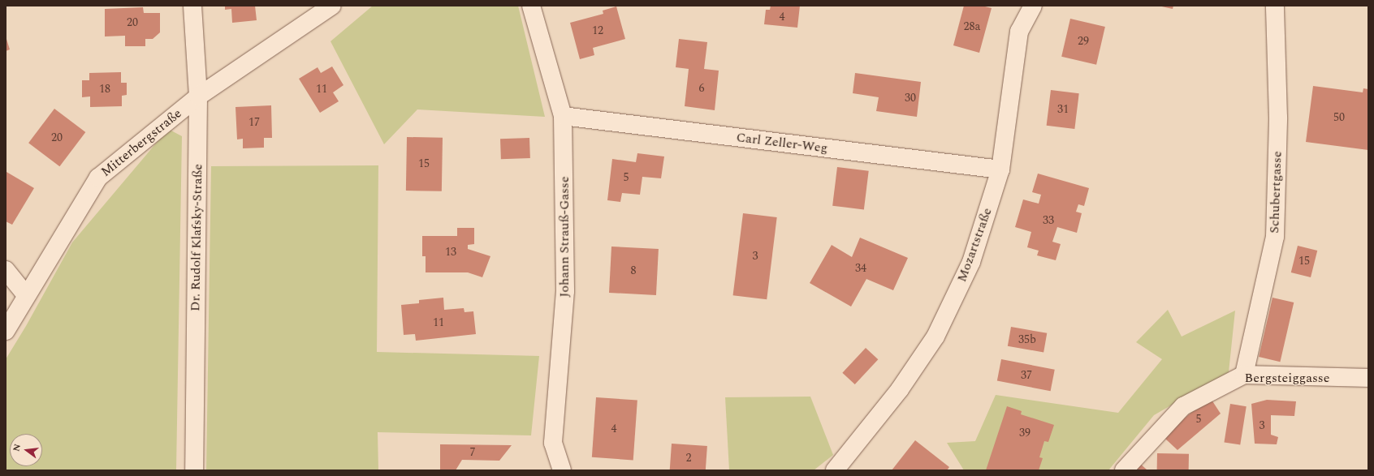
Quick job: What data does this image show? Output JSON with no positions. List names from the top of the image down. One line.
{"streets":{"street":["Mitterbergstraße","Carl Zeller-Weg","Schubertgasse","Johann Strauß-Gasse","Dr. Rudolf Klafsky-Straße","Mozartstraße","Bergsteiggasse"]},"crossings":[["Mitterbergstraße","Dr. Rudolf Klafsky-Straße"],["Carl Zeller-Weg","Johann Strauß-Gasse"],["Carl Zeller-Weg","Mozartstraße"],["Schubertgasse","Bergsteiggasse"]],"house_numbers":["4","20","28a","12","29","6","18","11","30","31","50","17","20","15","5","33","13","3","15","34","8","11","35b","37","5","3","4","39","7","2"],"north":"left"}
